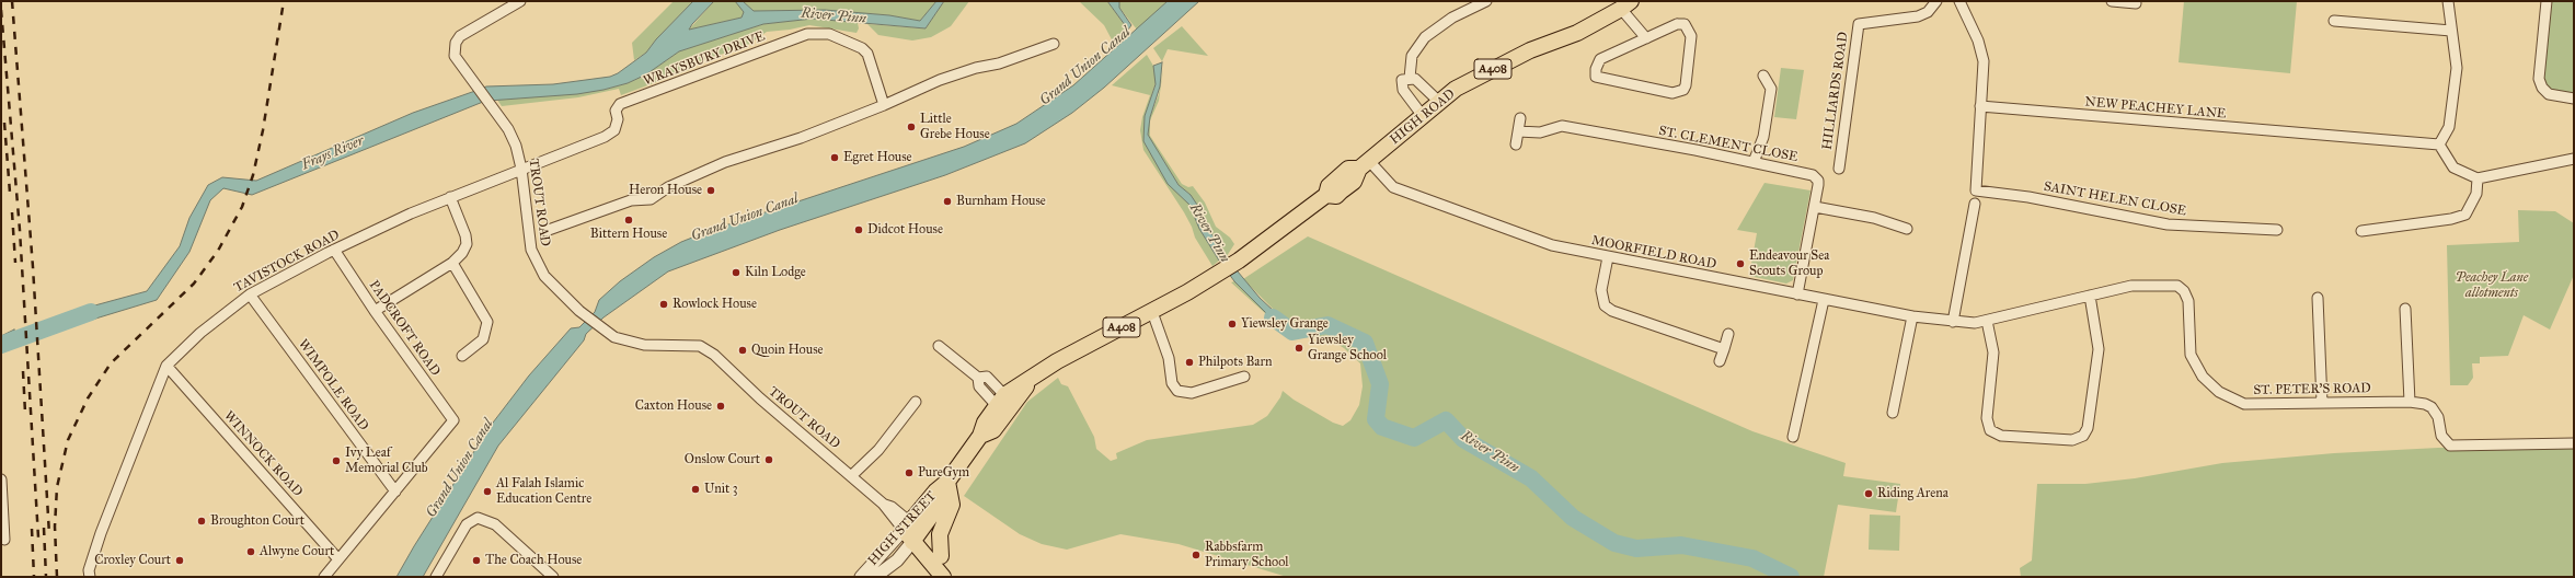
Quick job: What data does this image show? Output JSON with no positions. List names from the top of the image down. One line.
{"streets":{"main road":["A408","HIGH ROAD","HIGH STREET"],"street":["WRAYSBURY DRIVE","HILLIARDS ROAD","NEW PEACHEY LANE","ST. CLEMENT CLOSE","SAINT HELEN CLOSE","TROUT ROAD","MOORFIELD ROAD","TAVISTOCK ROAD","PADCROFT ROAD","WIMPOLE ROAD","ST. PETER'S ROAD","WINNOCK ROAD"]},"crossings":[["WRAYSBURY DRIVE","TROUT ROAD"],["WRAYSBURY DRIVE","TAVISTOCK ROAD"],["NEW PEACHEY LANE","SAINT HELEN CLOSE"],["HIGH ROAD","MOORFIELD ROAD"],["HIGH ROAD","HIGH STREET"],["ST. CLEMENT CLOSE","MOORFIELD ROAD"],["TROUT ROAD","TAVISTOCK ROAD"],["TROUT ROAD","HIGH STREET"],["MOORFIELD ROAD","ST. PETER'S ROAD"],["TAVISTOCK ROAD","PADCROFT ROAD"],["TAVISTOCK ROAD","WIMPOLE ROAD"],["TAVISTOCK ROAD","WINNOCK ROAD"],["PADCROFT ROAD","WIMPOLE ROAD"]],"water":["River Pinn","Grand Union Canal","Frays River"],"parks":["Peachey Lane allotments"],"places":["Little Grebe House","Egret House","Heron House","Burnham House","Bittern House","Didcot House","Endeavour Sea Scouts Group","Kiln Lodge","Rowlock House","Yiewsley Grange","Yiewsley Grange School","Quoin House","Philpots Barn","Caxton House","Onslow Court","Ivy Leaf Memorial Club","PureGym","Unit 3","Al Falah Islamic Education Centre","Riding Arena","Broughton Court","Alwyne Court","Rabbsfarm Primary School","Croxley Court","The Coach House"]}
